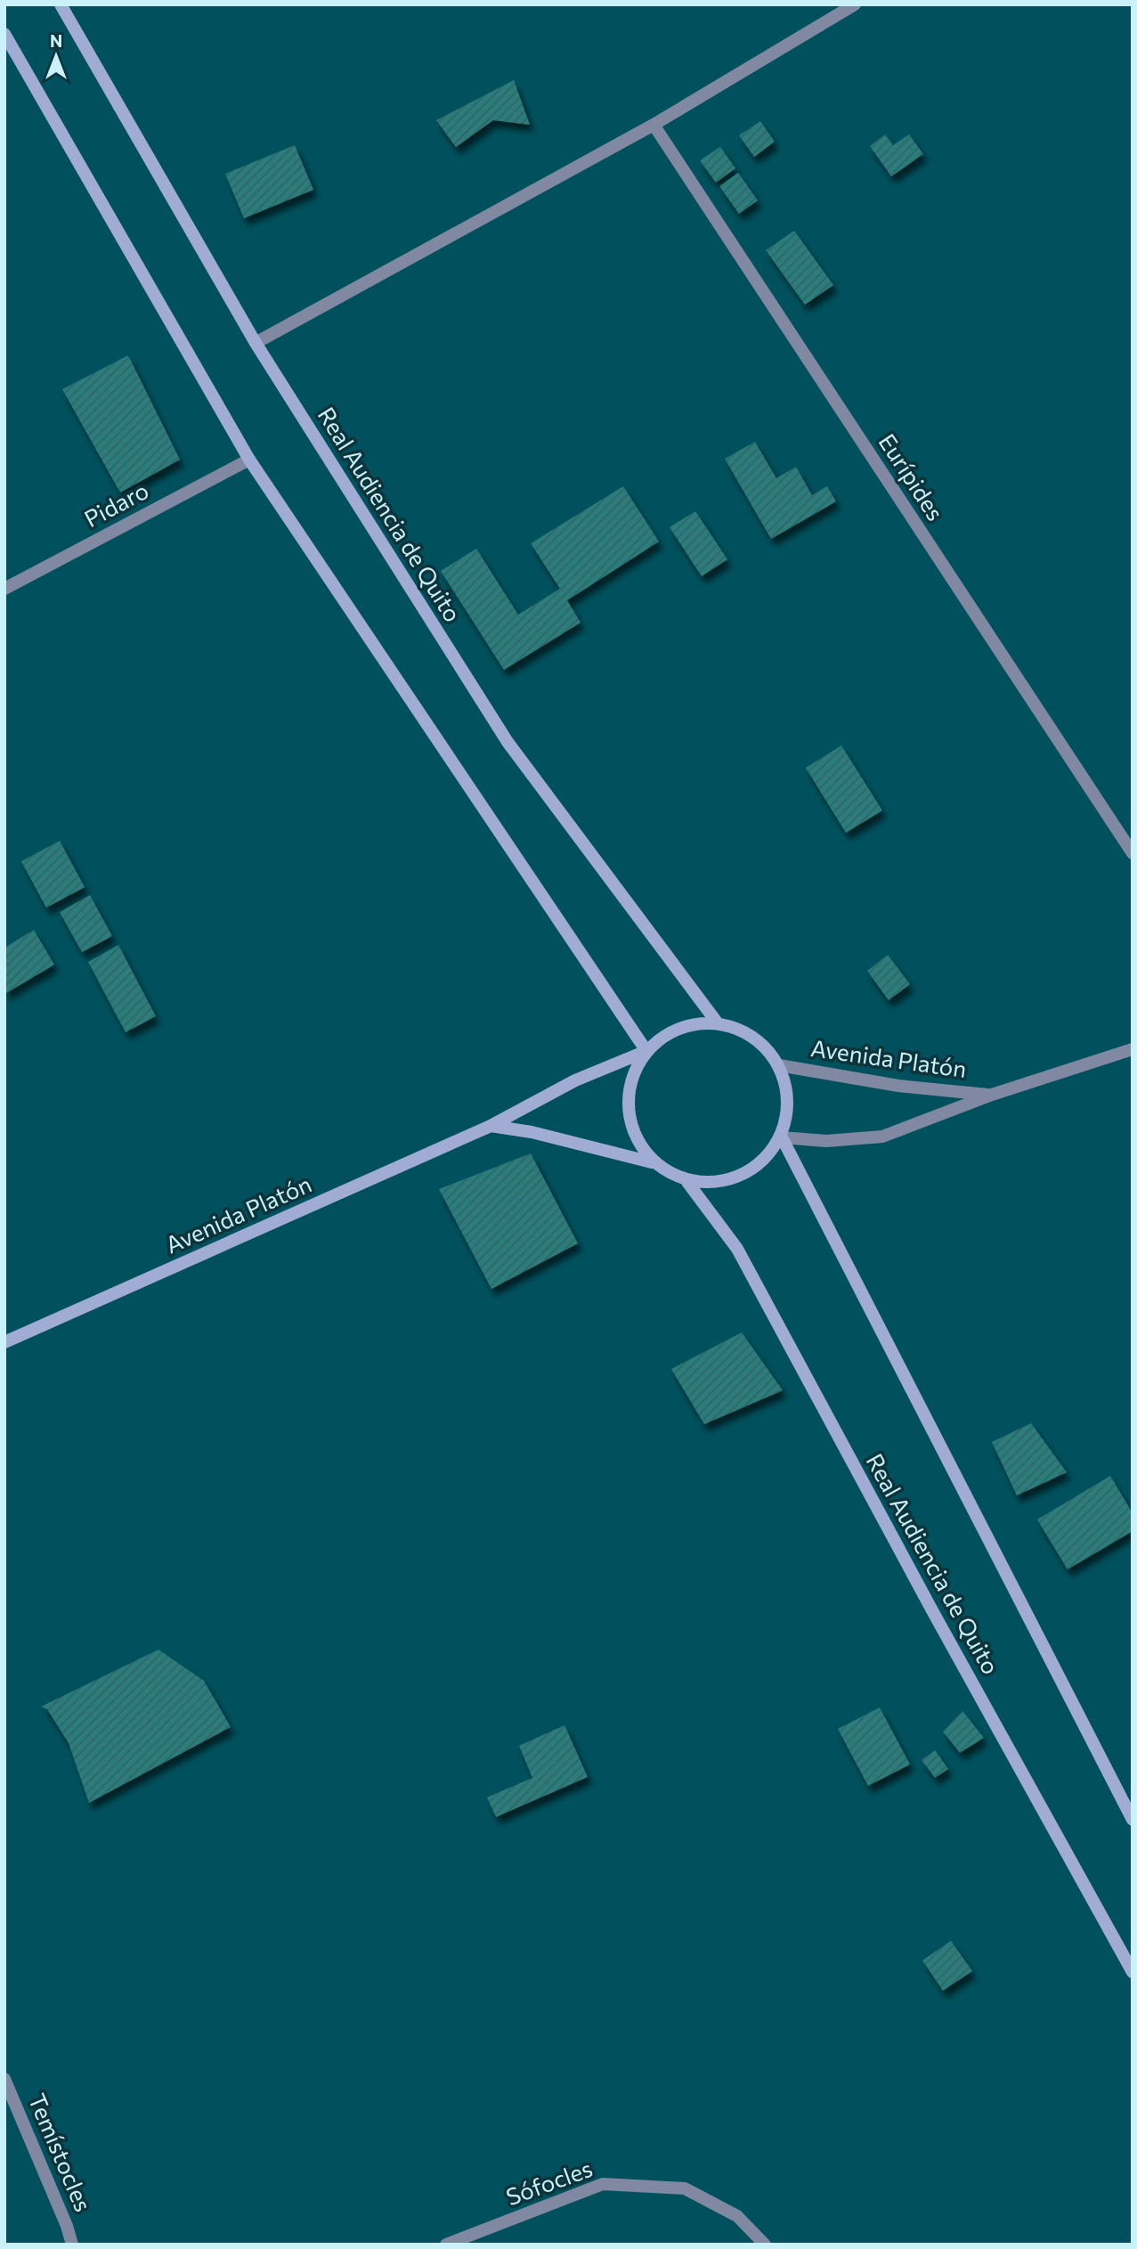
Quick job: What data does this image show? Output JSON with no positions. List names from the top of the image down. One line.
{"streets":{"main road":["Real Audiencia de Quito","Avenida Platón"],"street":["Eurípides","Pidaro","Temístocles","Sófocles"]},"crossings":[["Real Audiencia de Quito","Avenida Platón"]],"north":"top"}
